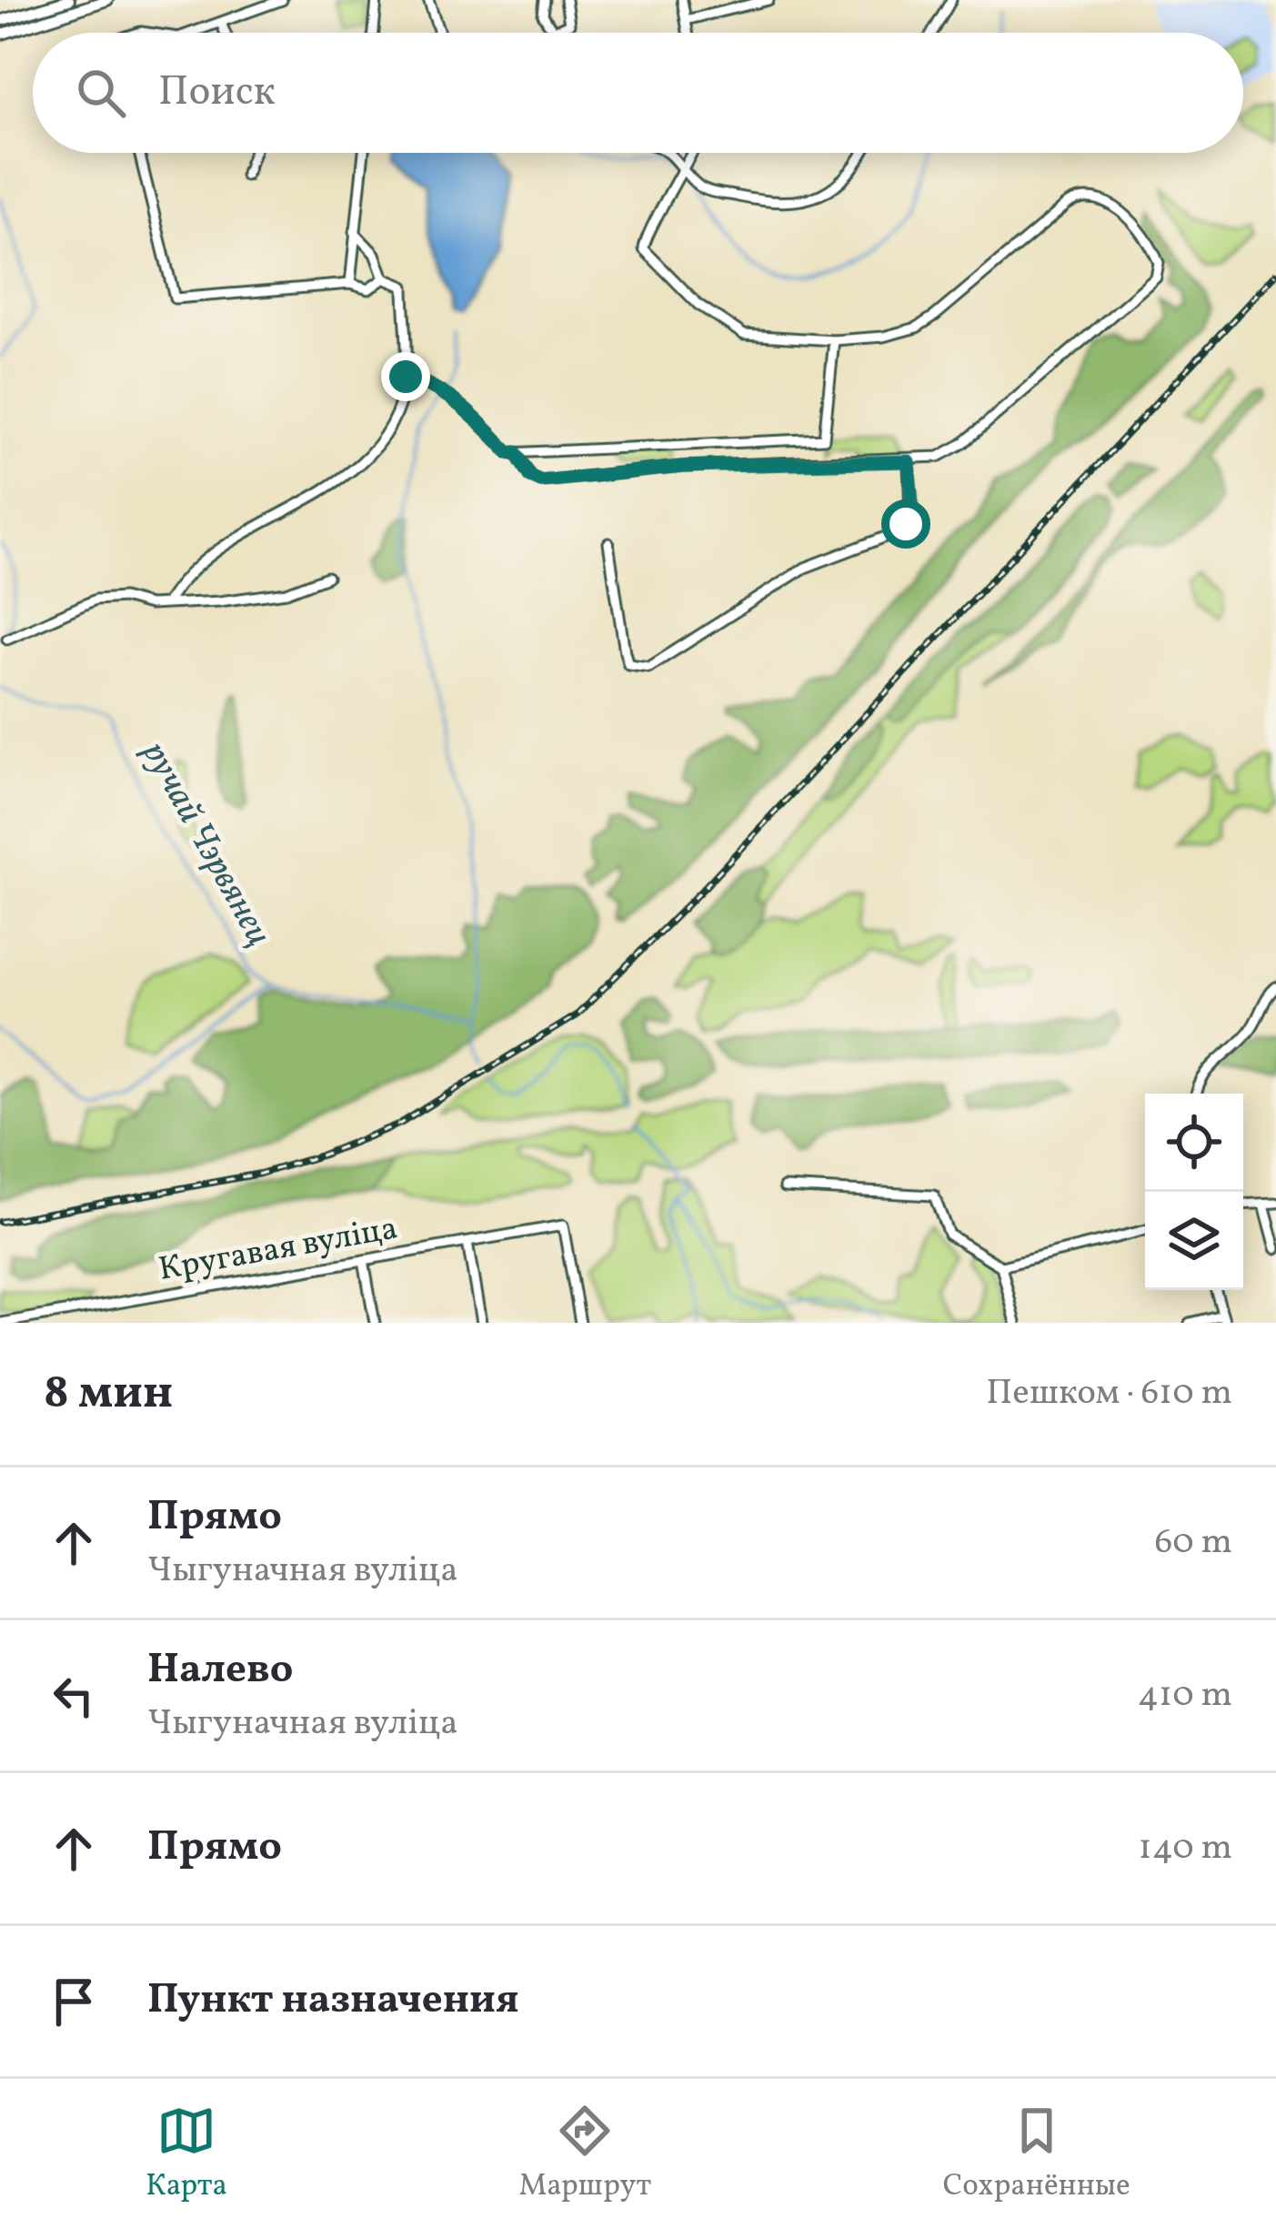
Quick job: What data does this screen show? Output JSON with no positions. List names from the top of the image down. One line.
{"streets":{"street":["Кругавая вуліца"]},"water":["ручай Чэрвянец"],"page":{"search":"Поиск","heading":["8 мин","Пешком · 610 m"],"list":[["Прямо","Чыгуначная вуліца","60 m"],["Налево","Чыгуначная вуліца","410 m"],["Прямо","140 m"],"Пункт назначения"],"nav":["Карта","Маршрут","Сохранённые"]}}
